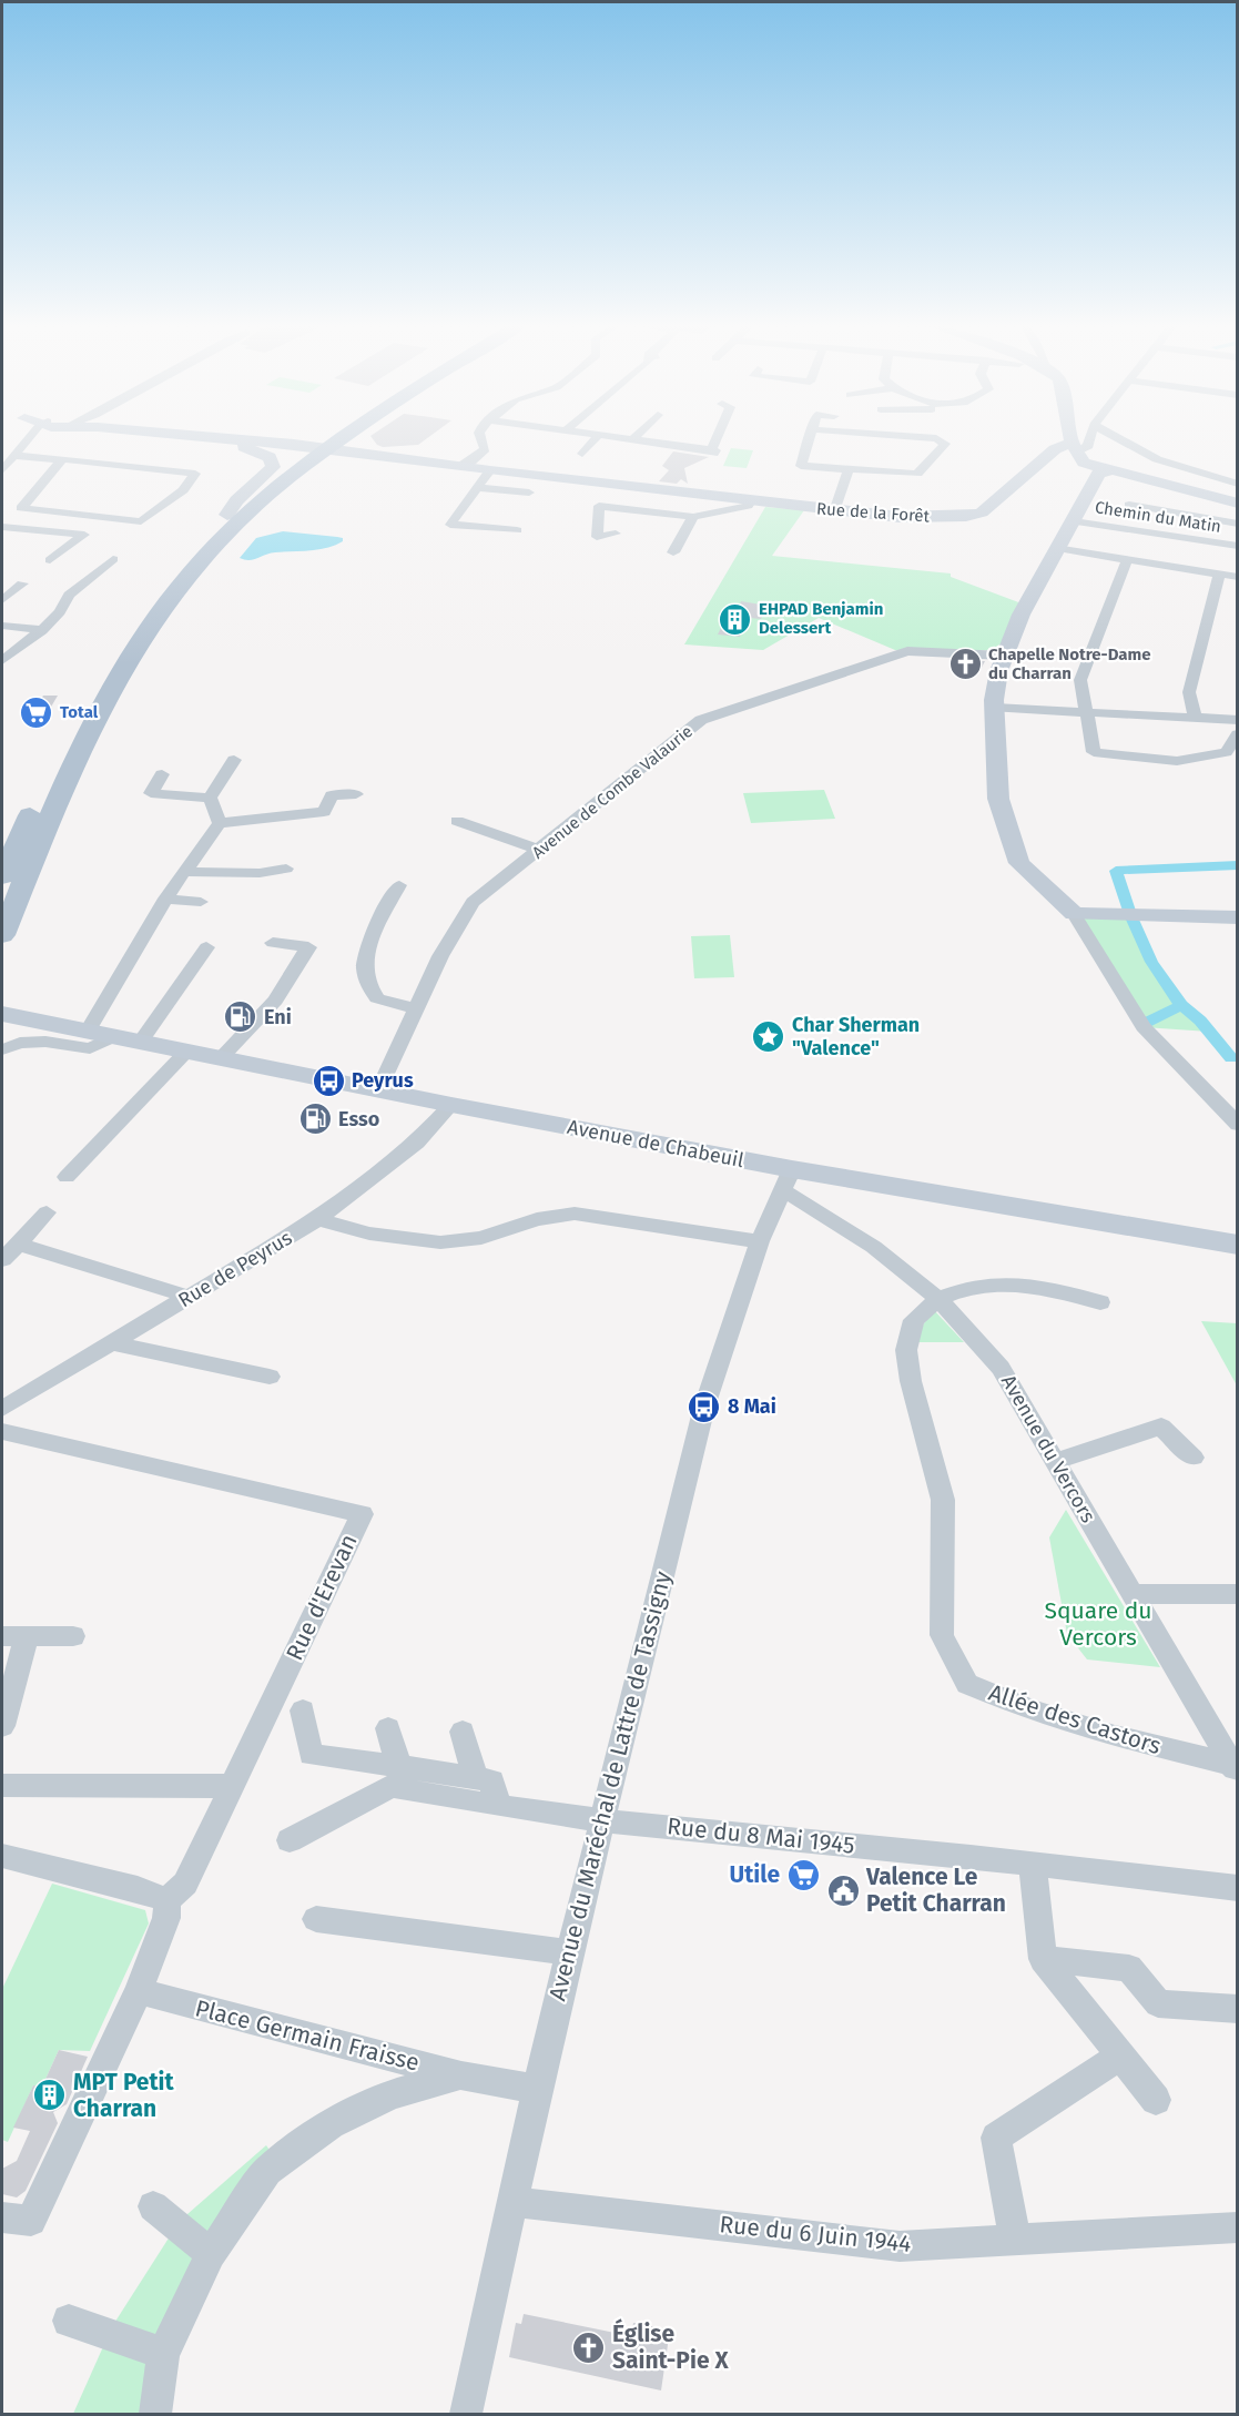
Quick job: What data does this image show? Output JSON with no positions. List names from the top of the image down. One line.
{"streets":{"street":["Rue de la Forêt","Chemin du Matin","Avenue de Combe Valaurie","Avenue de Chabeuil","Rue de Peyrus","Avenue du Vercors","Rue d'Erevan","Allée des Castors","Avenue du Maréchal de Lattre de Tassigny","Rue du 8 Mai 1945","Place Germain Fraisse","Rue du 6 Juin 1944"]},"crossings":[["Avenue de Combe Valaurie","Avenue de Chabeuil"],["Avenue de Chabeuil","Rue de Peyrus"],["Avenue de Chabeuil","Avenue du Vercors"],["Avenue de Chabeuil","Avenue du Maréchal de Lattre de Tassigny"],["Avenue du Vercors","Allée des Castors"],["Avenue du Vercors","Avenue du Maréchal de Lattre de Tassigny"],["Avenue du Maréchal de Lattre de Tassigny","Rue du 8 Mai 1945"],["Avenue du Maréchal de Lattre de Tassigny","Place Germain Fraisse"],["Avenue du Maréchal de Lattre de Tassigny","Rue du 6 Juin 1944"]],"parks":["Square du Vercors"],"places":{"building":["EHPAD Benjamin Delessert","MPT Petit Charran"],"church":["Chapelle Notre-Dame du Charran","Église Saint-Pie X"],"supermarket":["Total","Utile"],"fuel station":["Eni","Esso"],"place":["Char Sherman \"Valence\""],"bus stop":["Peyrus","8 Mai"],"public building":["Valence Le Petit Charran"]}}
